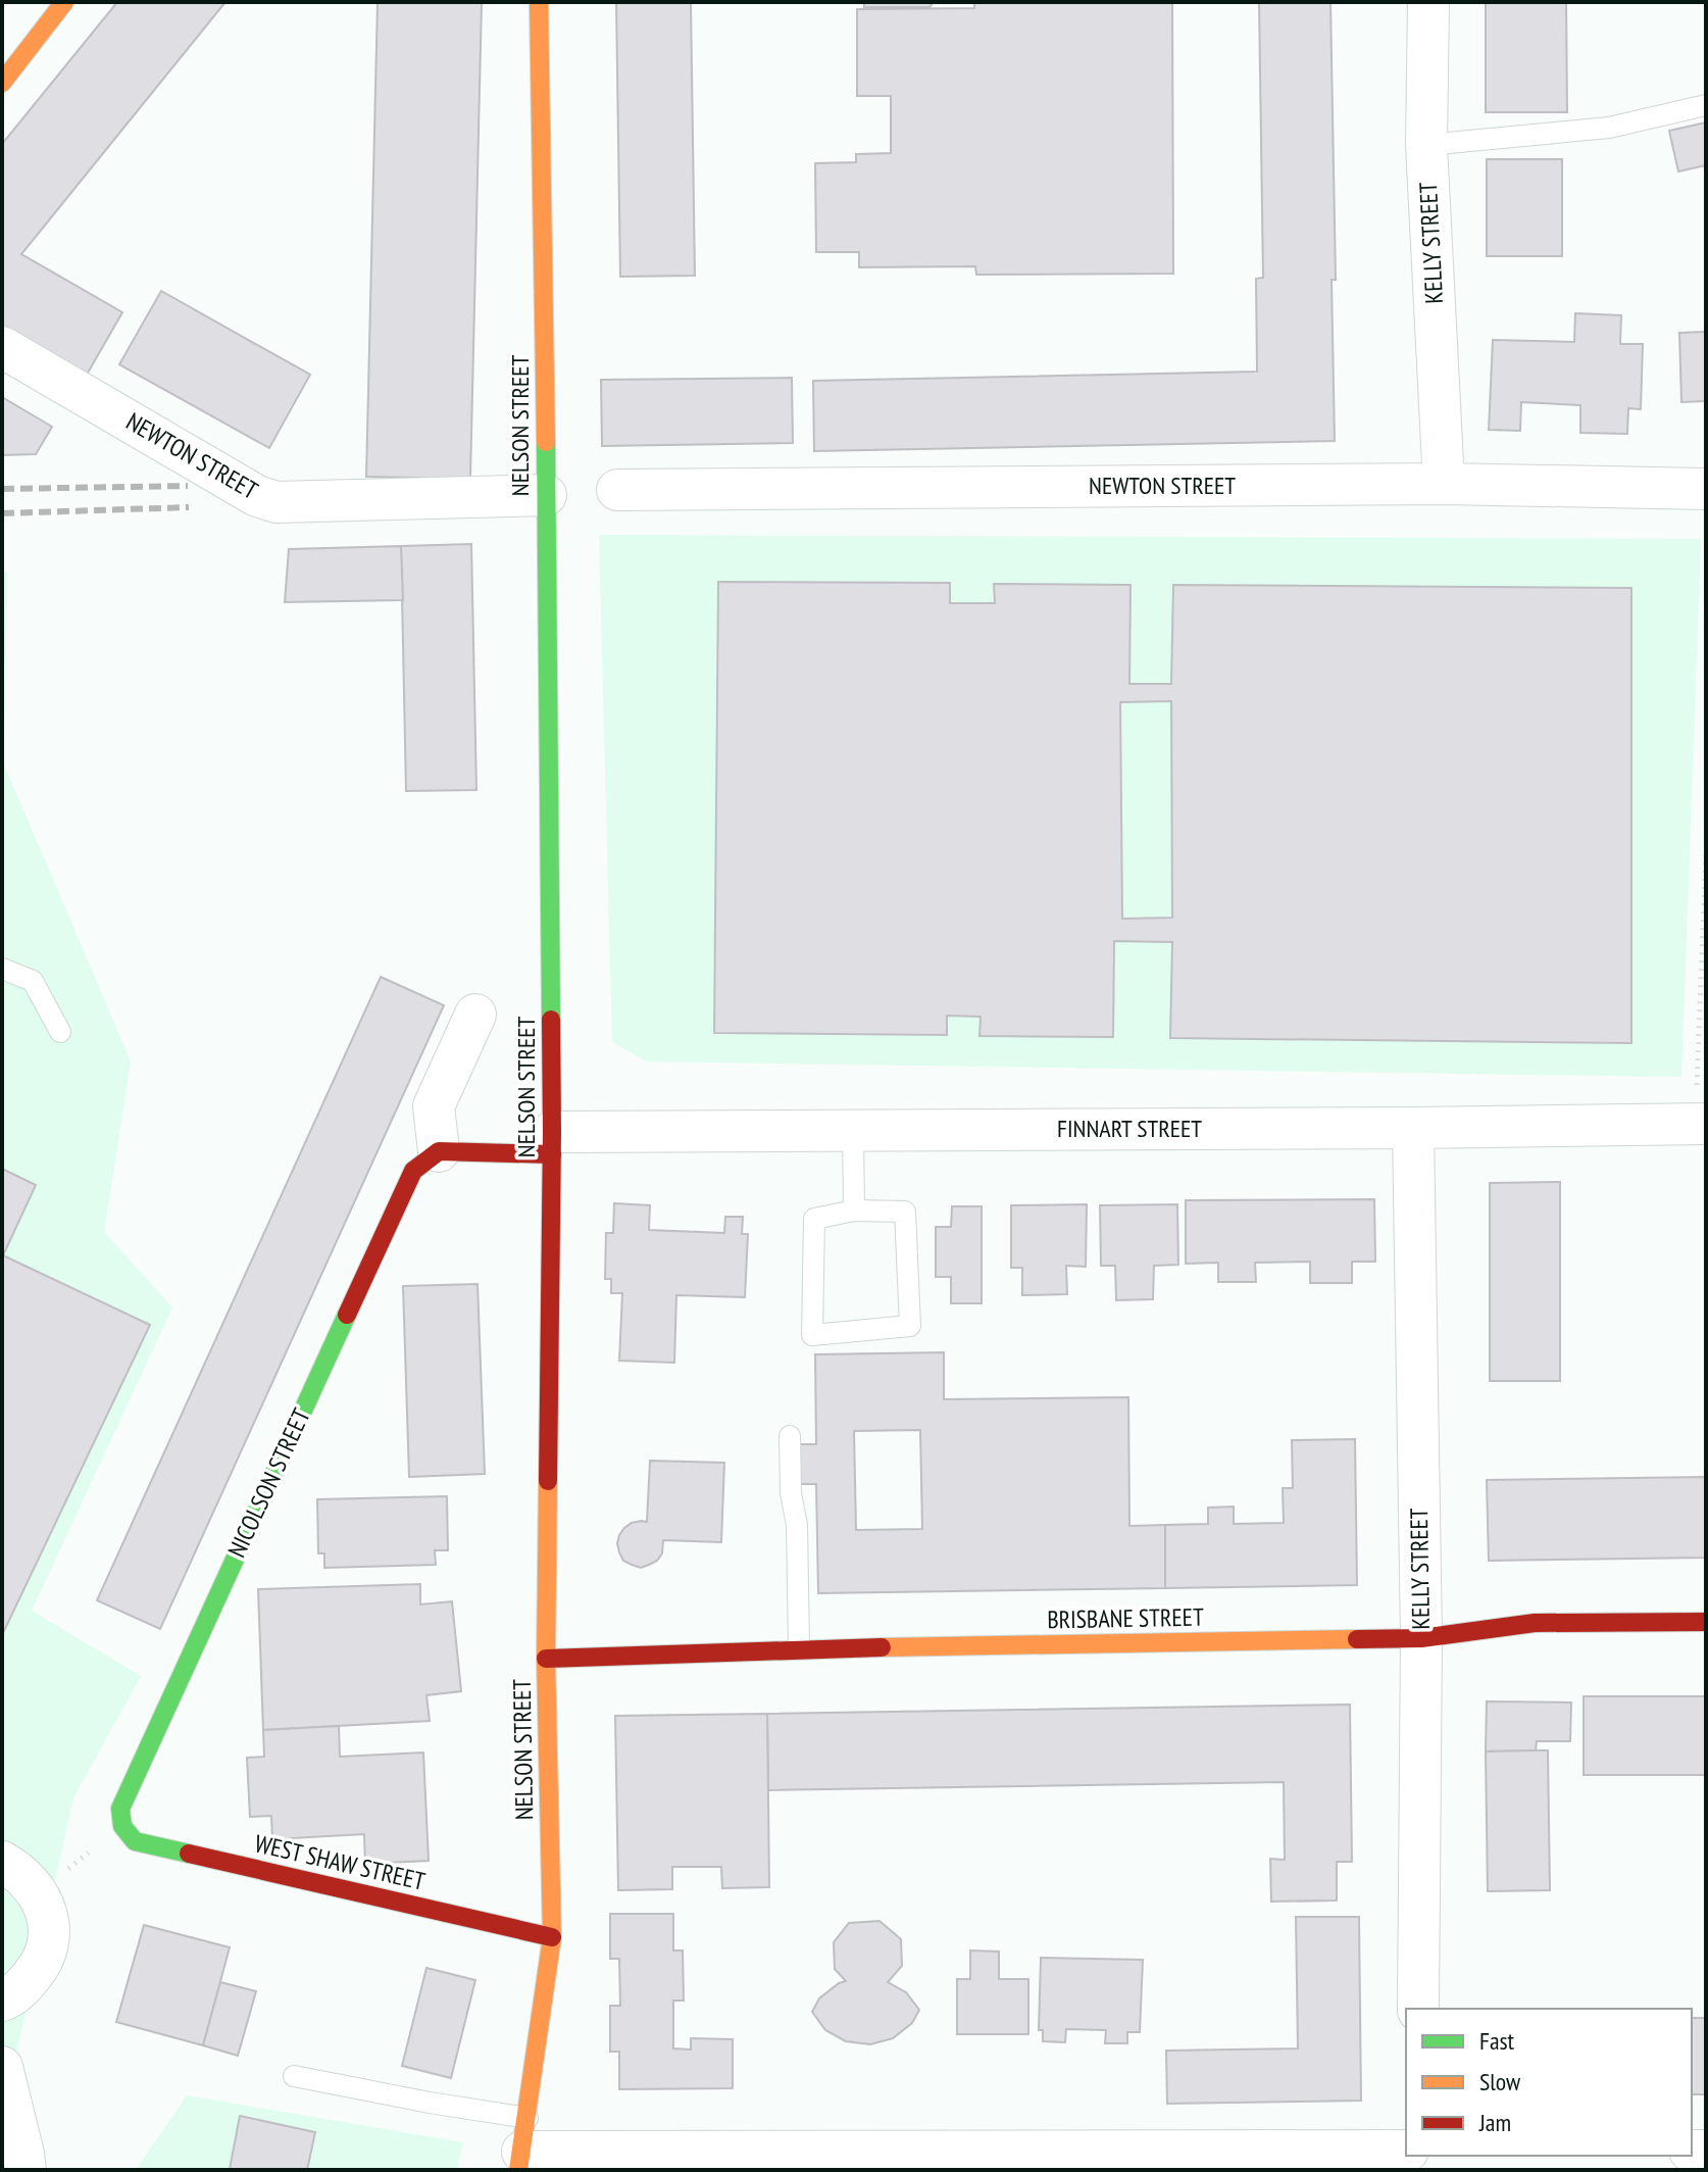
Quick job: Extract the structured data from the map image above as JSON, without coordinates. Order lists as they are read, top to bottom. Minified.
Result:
{"streets":{"main road":["NELSON STREET","NICOLSON STREET","BRISBANE STREET","WEST SHAW STREET"],"street":["KELLY STREET","NEWTON STREET","FINNART STREET"]},"crossings":[["KELLY STREET","NEWTON STREET"],["KELLY STREET","FINNART STREET"],["KELLY STREET","BRISBANE STREET"],["NELSON STREET","NEWTON STREET"],["NELSON STREET","FINNART STREET"],["NELSON STREET","BRISBANE STREET"],["NELSON STREET","WEST SHAW STREET"],["NICOLSON STREET","WEST SHAW STREET"]],"legend":["Fast","Slow","Jam"]}
